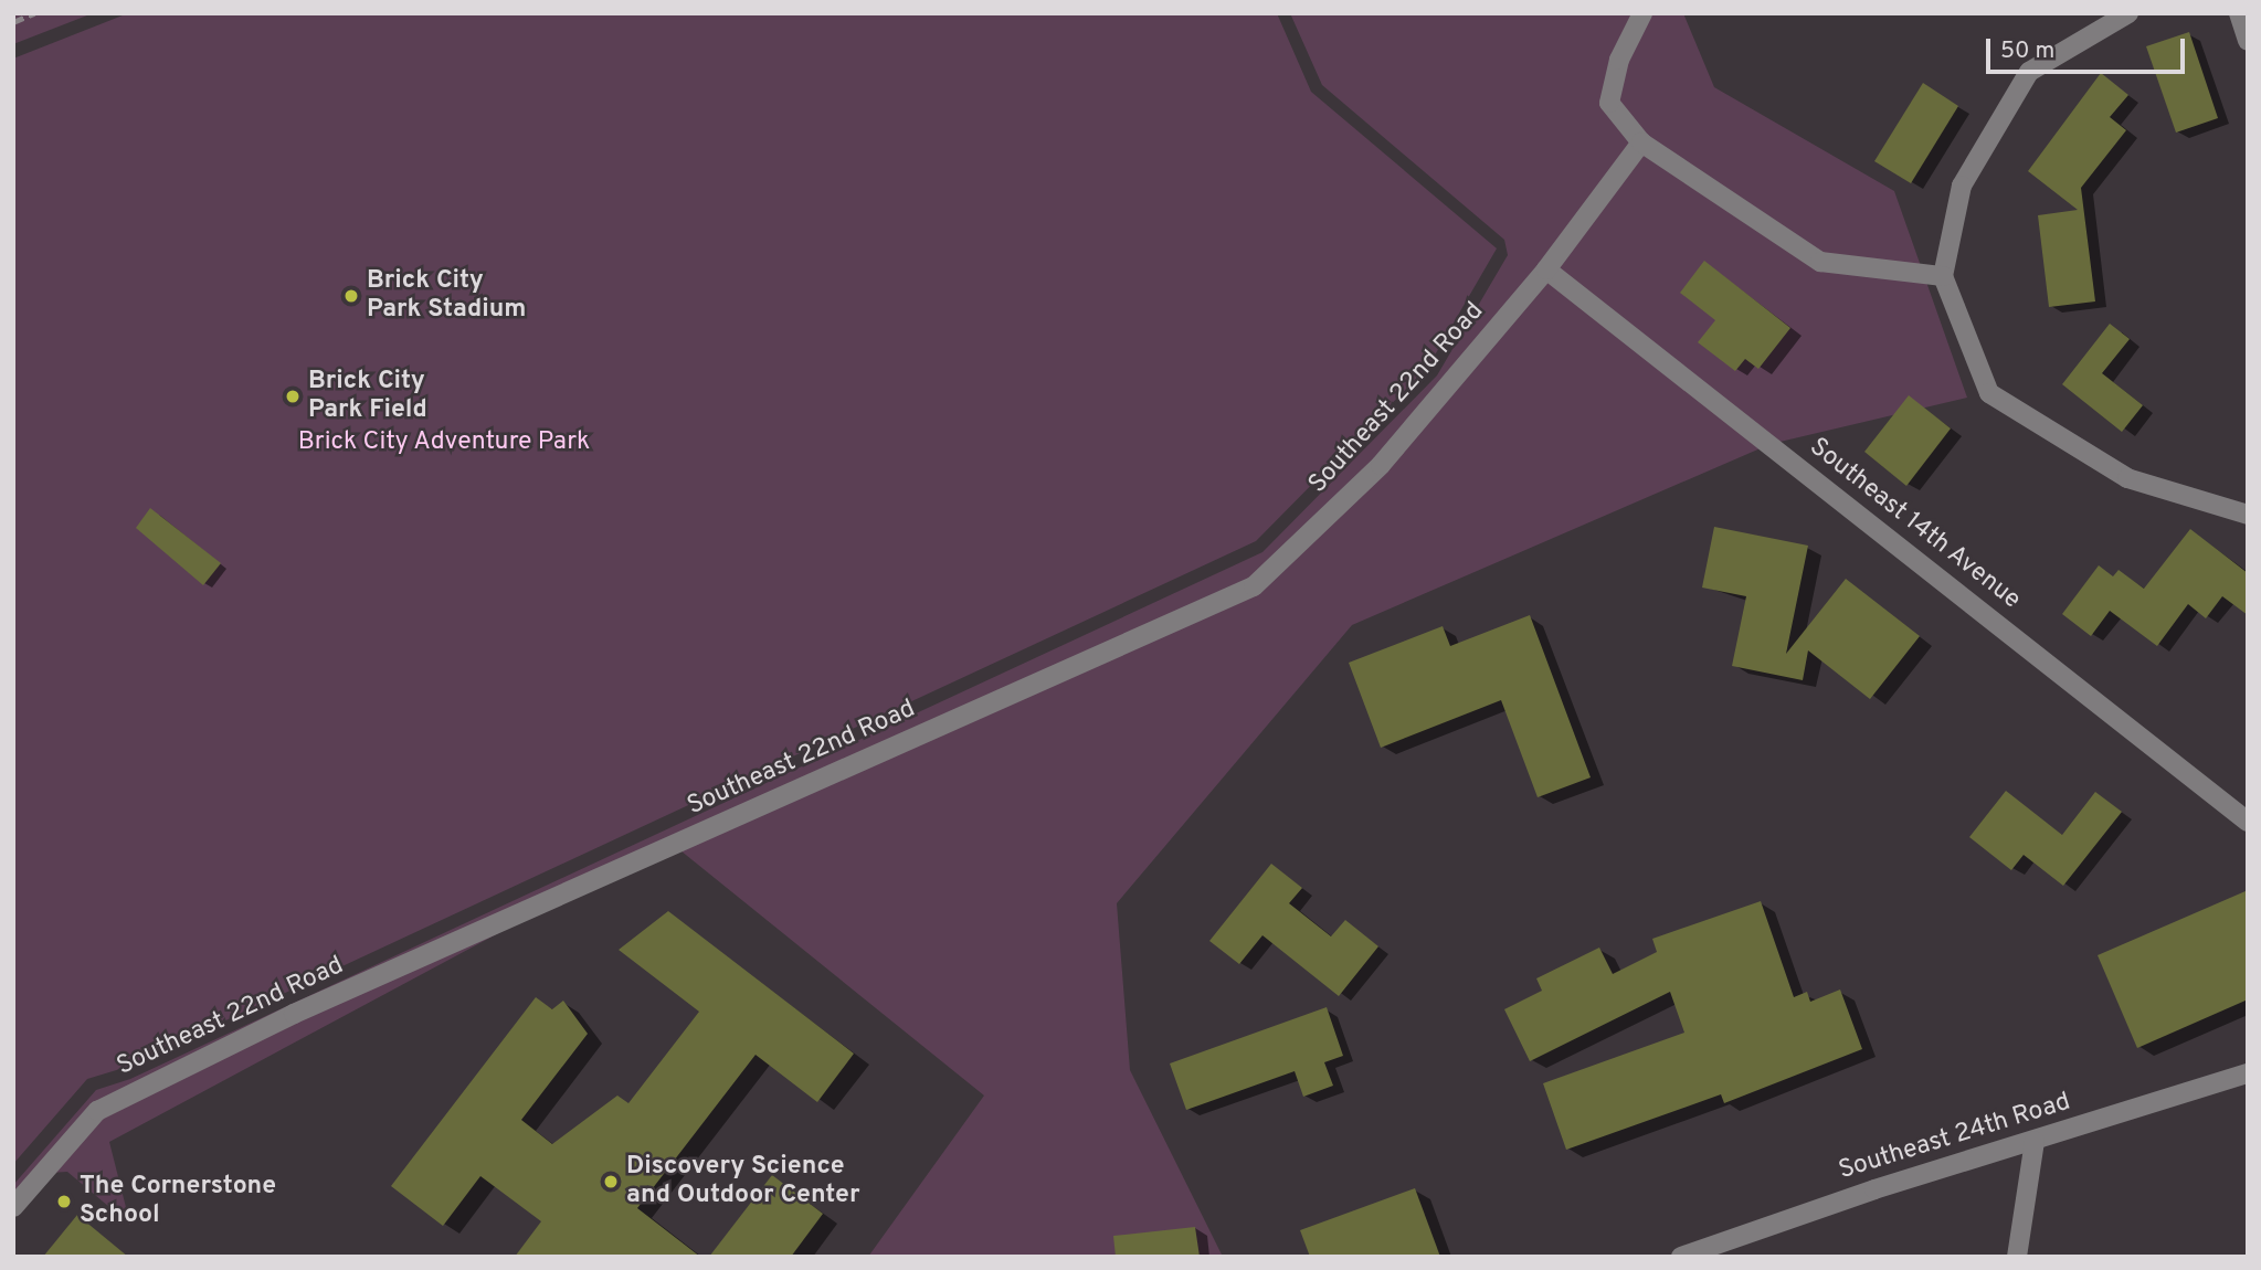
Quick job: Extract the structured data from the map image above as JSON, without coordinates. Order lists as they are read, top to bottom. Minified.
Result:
{"streets":{"street":["Southeast 22nd Road","Southeast 14th Avenue","Southeast 24th Road"]},"crossings":[["Southeast 22nd Road","Southeast 14th Avenue"]],"parks":["Brick City Adventure Park"],"places":["Brick City Park Stadium","Brick City Park Field","Discovery Science and Outdoor Center","The Cornerstone School"],"scale_bar":"50 m"}
